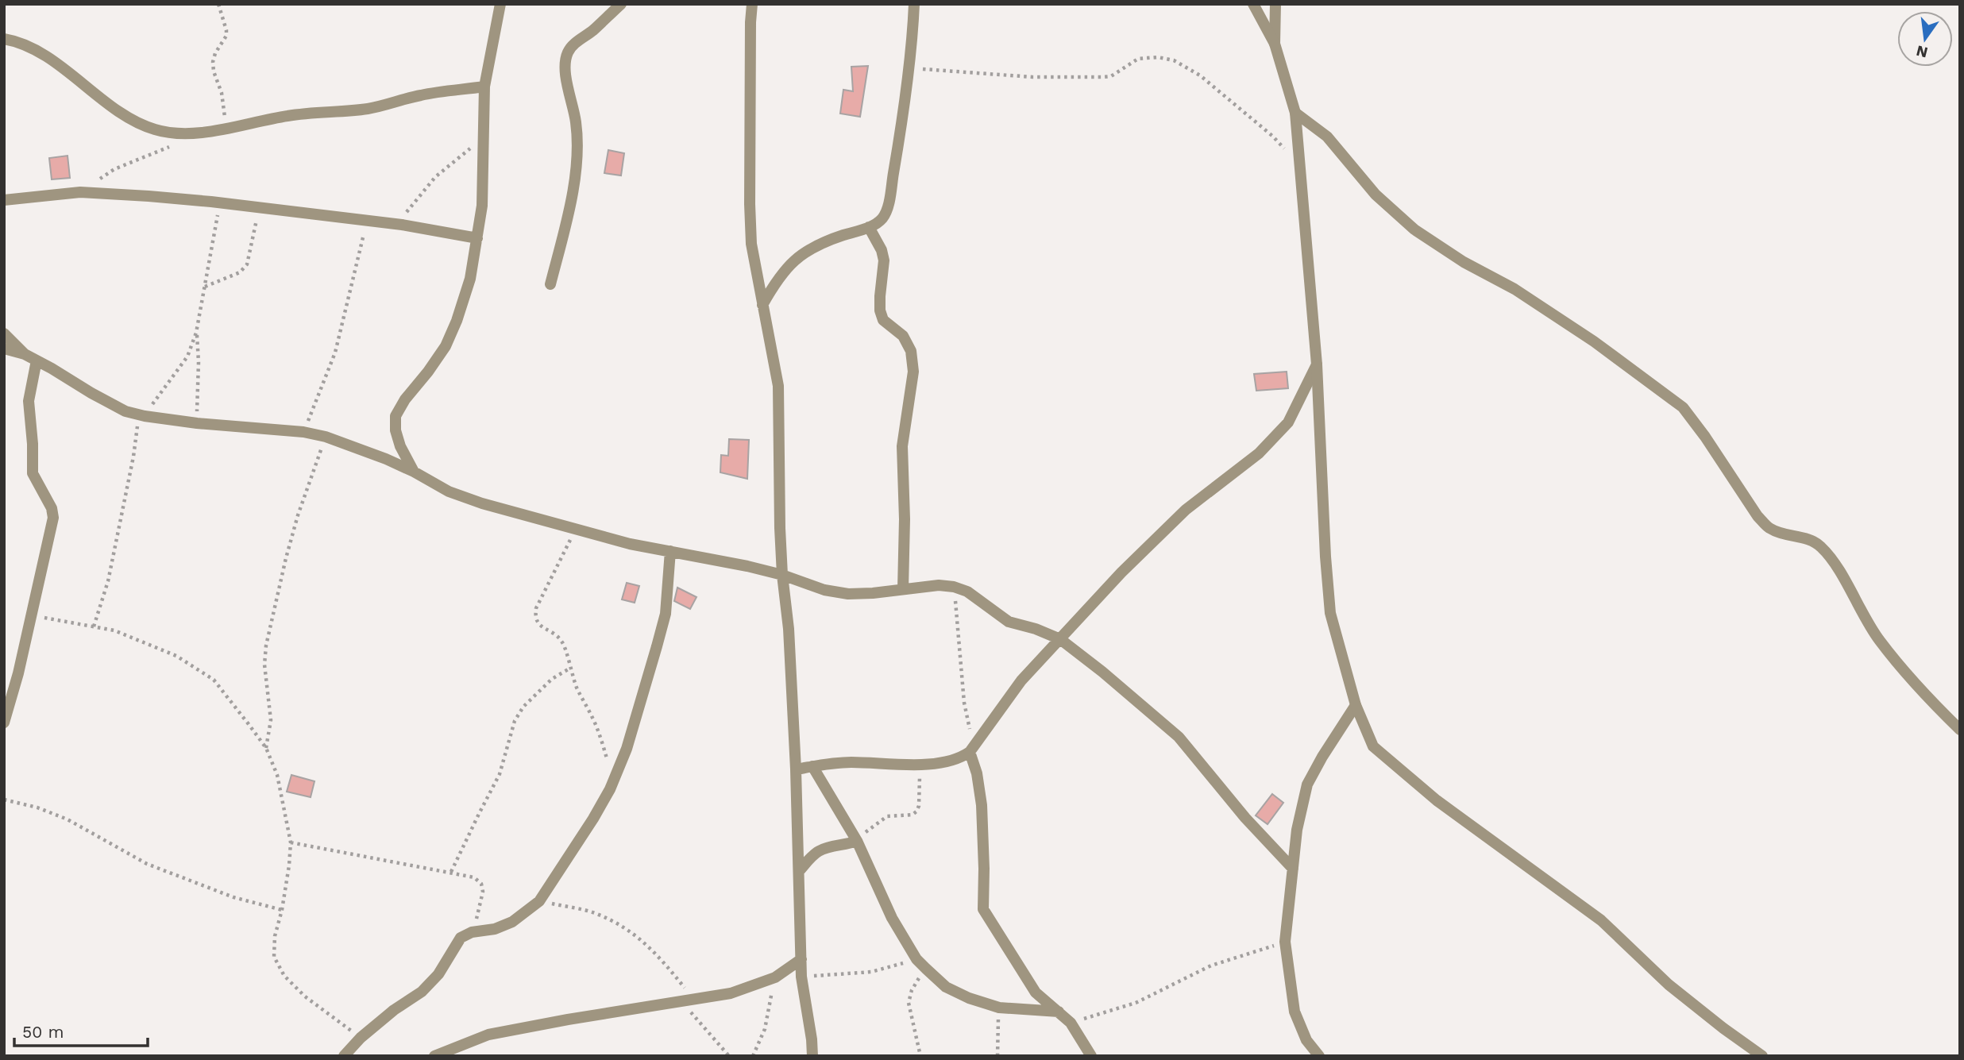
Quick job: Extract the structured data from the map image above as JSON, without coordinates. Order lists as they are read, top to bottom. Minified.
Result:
{"scale_bar":"50 m","north":"bottom"}
